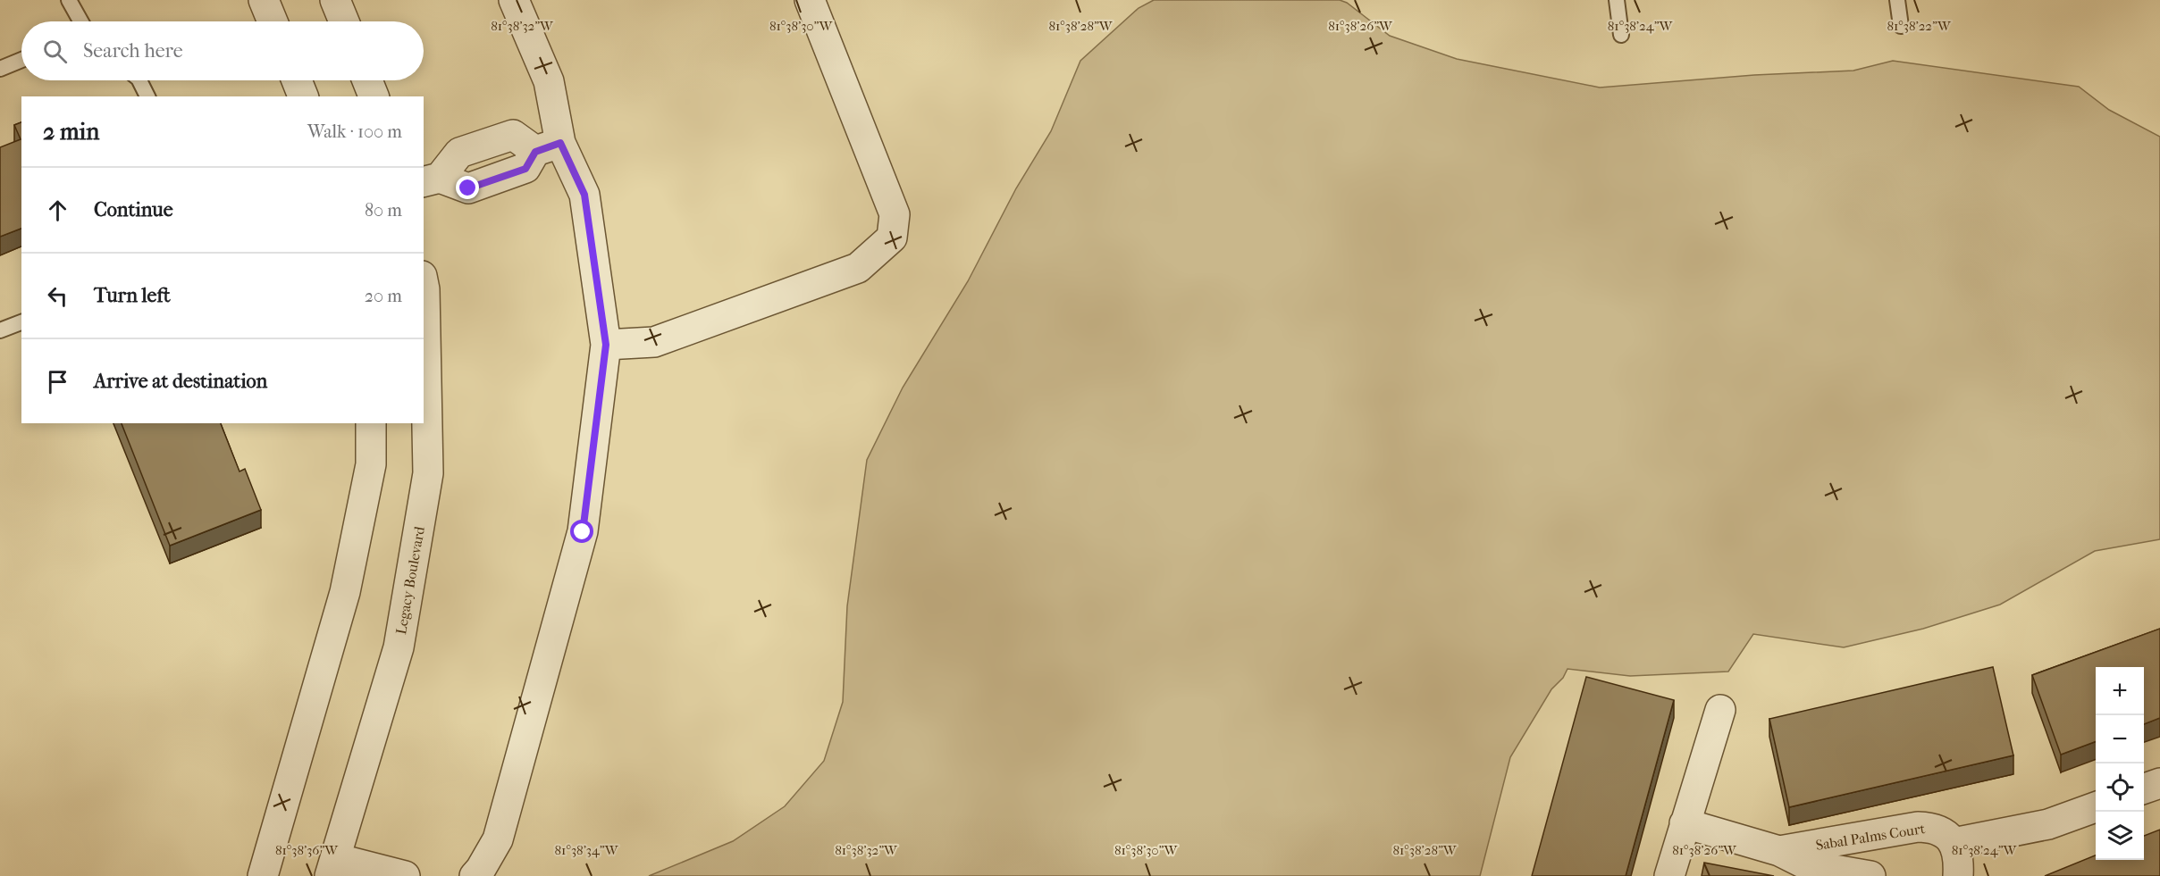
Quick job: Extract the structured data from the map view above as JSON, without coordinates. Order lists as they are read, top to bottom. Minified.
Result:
{"streets":{"street":["Legacy Boulevard","Sabal Palms Court"]},"page":{"search":"Search here","heading":["2 min","Walk · 100 m"],"list":[["Continue","80 m"],["Turn left","20 m"],"Arrive at destination"],"map_buttons":["+","−"]},"coordinates":["81°38'32\"W","81°38'30\"W","81°38'28\"W","81°38'26\"W","81°38'24\"W","81°38'22\"W","81°38'36\"W","81°38'34\"W"]}
